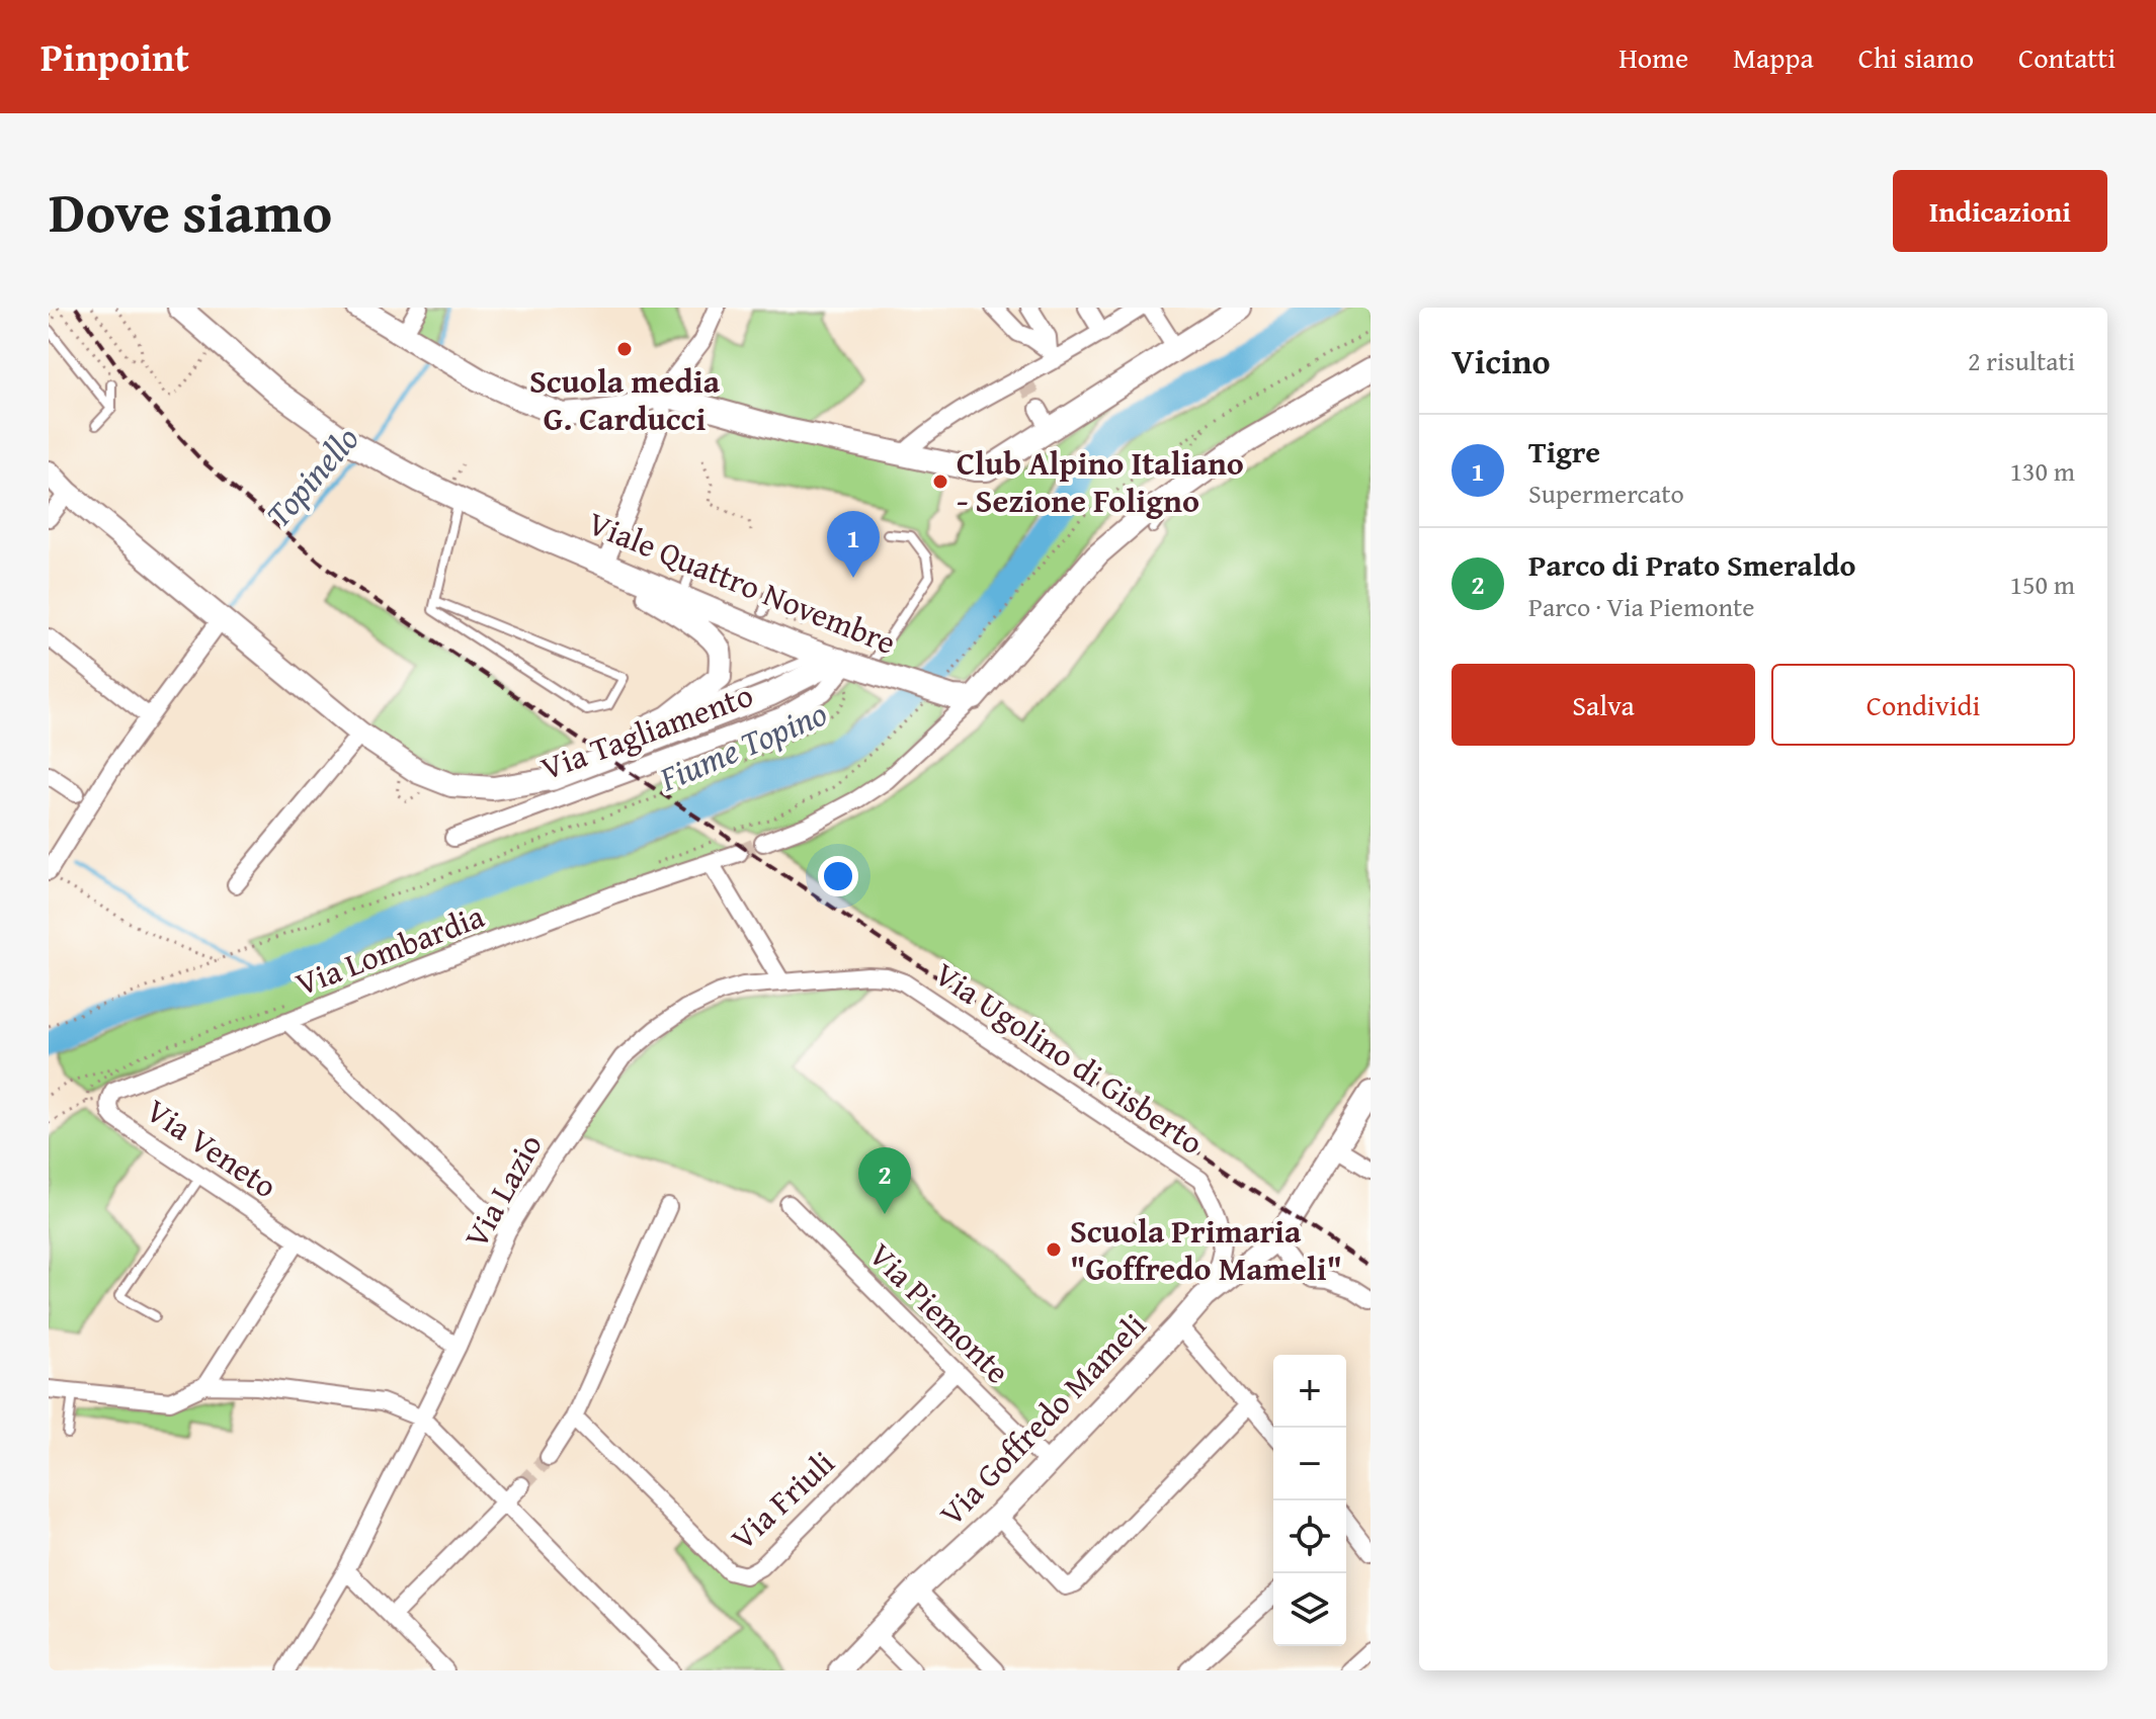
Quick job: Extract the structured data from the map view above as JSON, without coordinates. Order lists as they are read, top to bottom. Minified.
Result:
{"streets":{"main road":["Viale Quattro Novembre","Via Tagliamento","Via Goffredo Mameli"],"street":["Via Lombardia","Via Ugolino di Gisberto","Via Veneto","Via Lazio","Via Piemonte","Via Friuli"]},"crossings":[["Viale Quattro Novembre","Via Tagliamento"],["Via Lombardia","Via Veneto"],["Via Lombardia","Via Lazio"],["Via Ugolino di Gisberto","Via Lazio"],["Via Ugolino di Gisberto","Via Goffredo Mameli"],["Via Veneto","Via Lazio"],["Via Piemonte","Via Goffredo Mameli"],["Via Piemonte","Via Friuli"]],"water":["Topinello","Fiume Topino"],"places":["Scuola media G. Carducci","Club Alpino Italiano - Sezione Foligno","Scuola Primaria \"Goffredo Mameli\""],"page":{"header":"Pinpoint","nav":["Home","Mappa","Chi siamo","Contatti"],"title":"Dove siamo","buttons":["Indicazioni",["Salva","Condividi"]],"heading":["Vicino","2 risultati"],"list":[{"mark":"1","name":"Tigre","note":"Supermercato","value":"130 m"},{"mark":"2","name":"Parco di Prato Smeraldo","note":"Parco · Via Piemonte","value":"150 m"}],"pins":["1","2"],"map_buttons":["+","−"]}}
